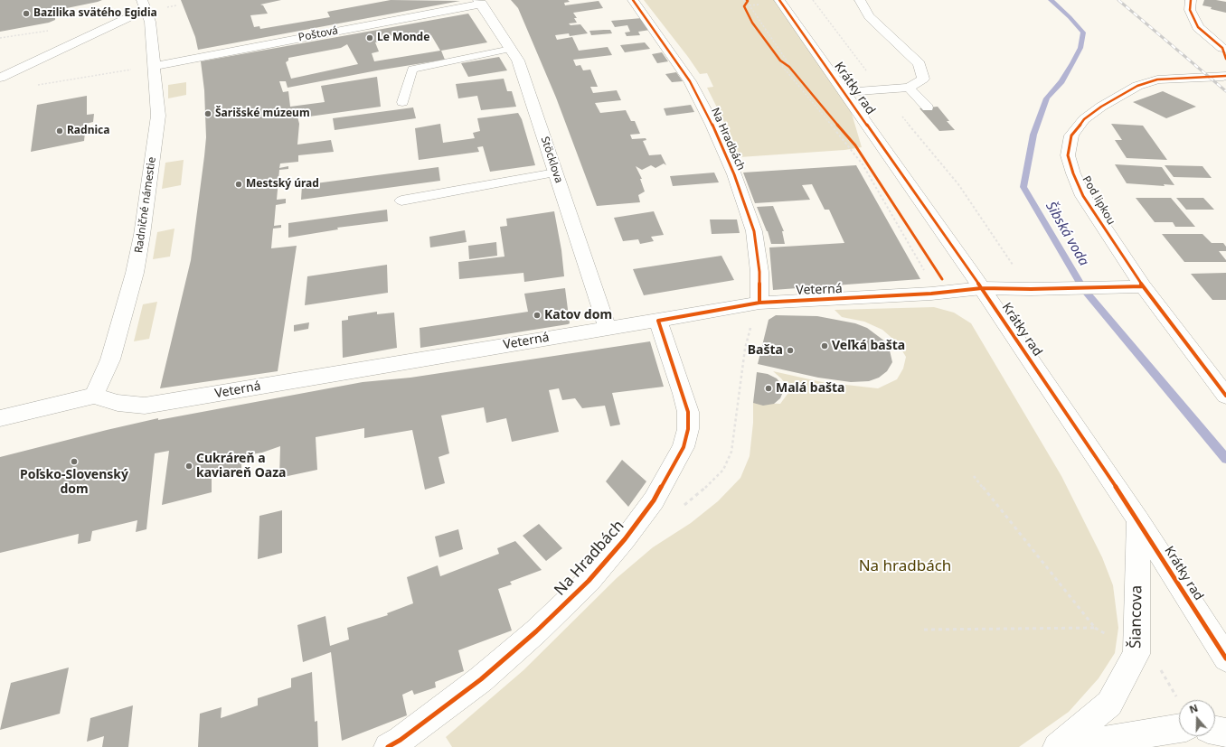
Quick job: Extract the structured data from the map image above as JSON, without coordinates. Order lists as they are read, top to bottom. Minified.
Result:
{"streets":{"street":["Poštová","Krátky rad","Na Hradbách","Stöcklova","Pod lipkou","Radničné námestie","Veterná","Šiancova"]},"crossings":[["Poštová","Stöcklova"],["Poštová","Radničné námestie"],["Krátky rad","Veterná"],["Krátky rad","Šiancova"],["Na Hradbách","Veterná"],["Stöcklova","Veterná"],["Radničné námestie","Veterná"]],"water":["Šibská voda"],"parks":["Na hradbách"],"places":["Bazilika svätého Egidia","Le Monde","Šarišské múzeum","Radnica","Mestský úrad","Katov dom","Veľká bašta","Bašta","Malá bašta","Poľsko-Slovenský dom","Cukráreň a kaviareň Oaza"],"north":"top"}
